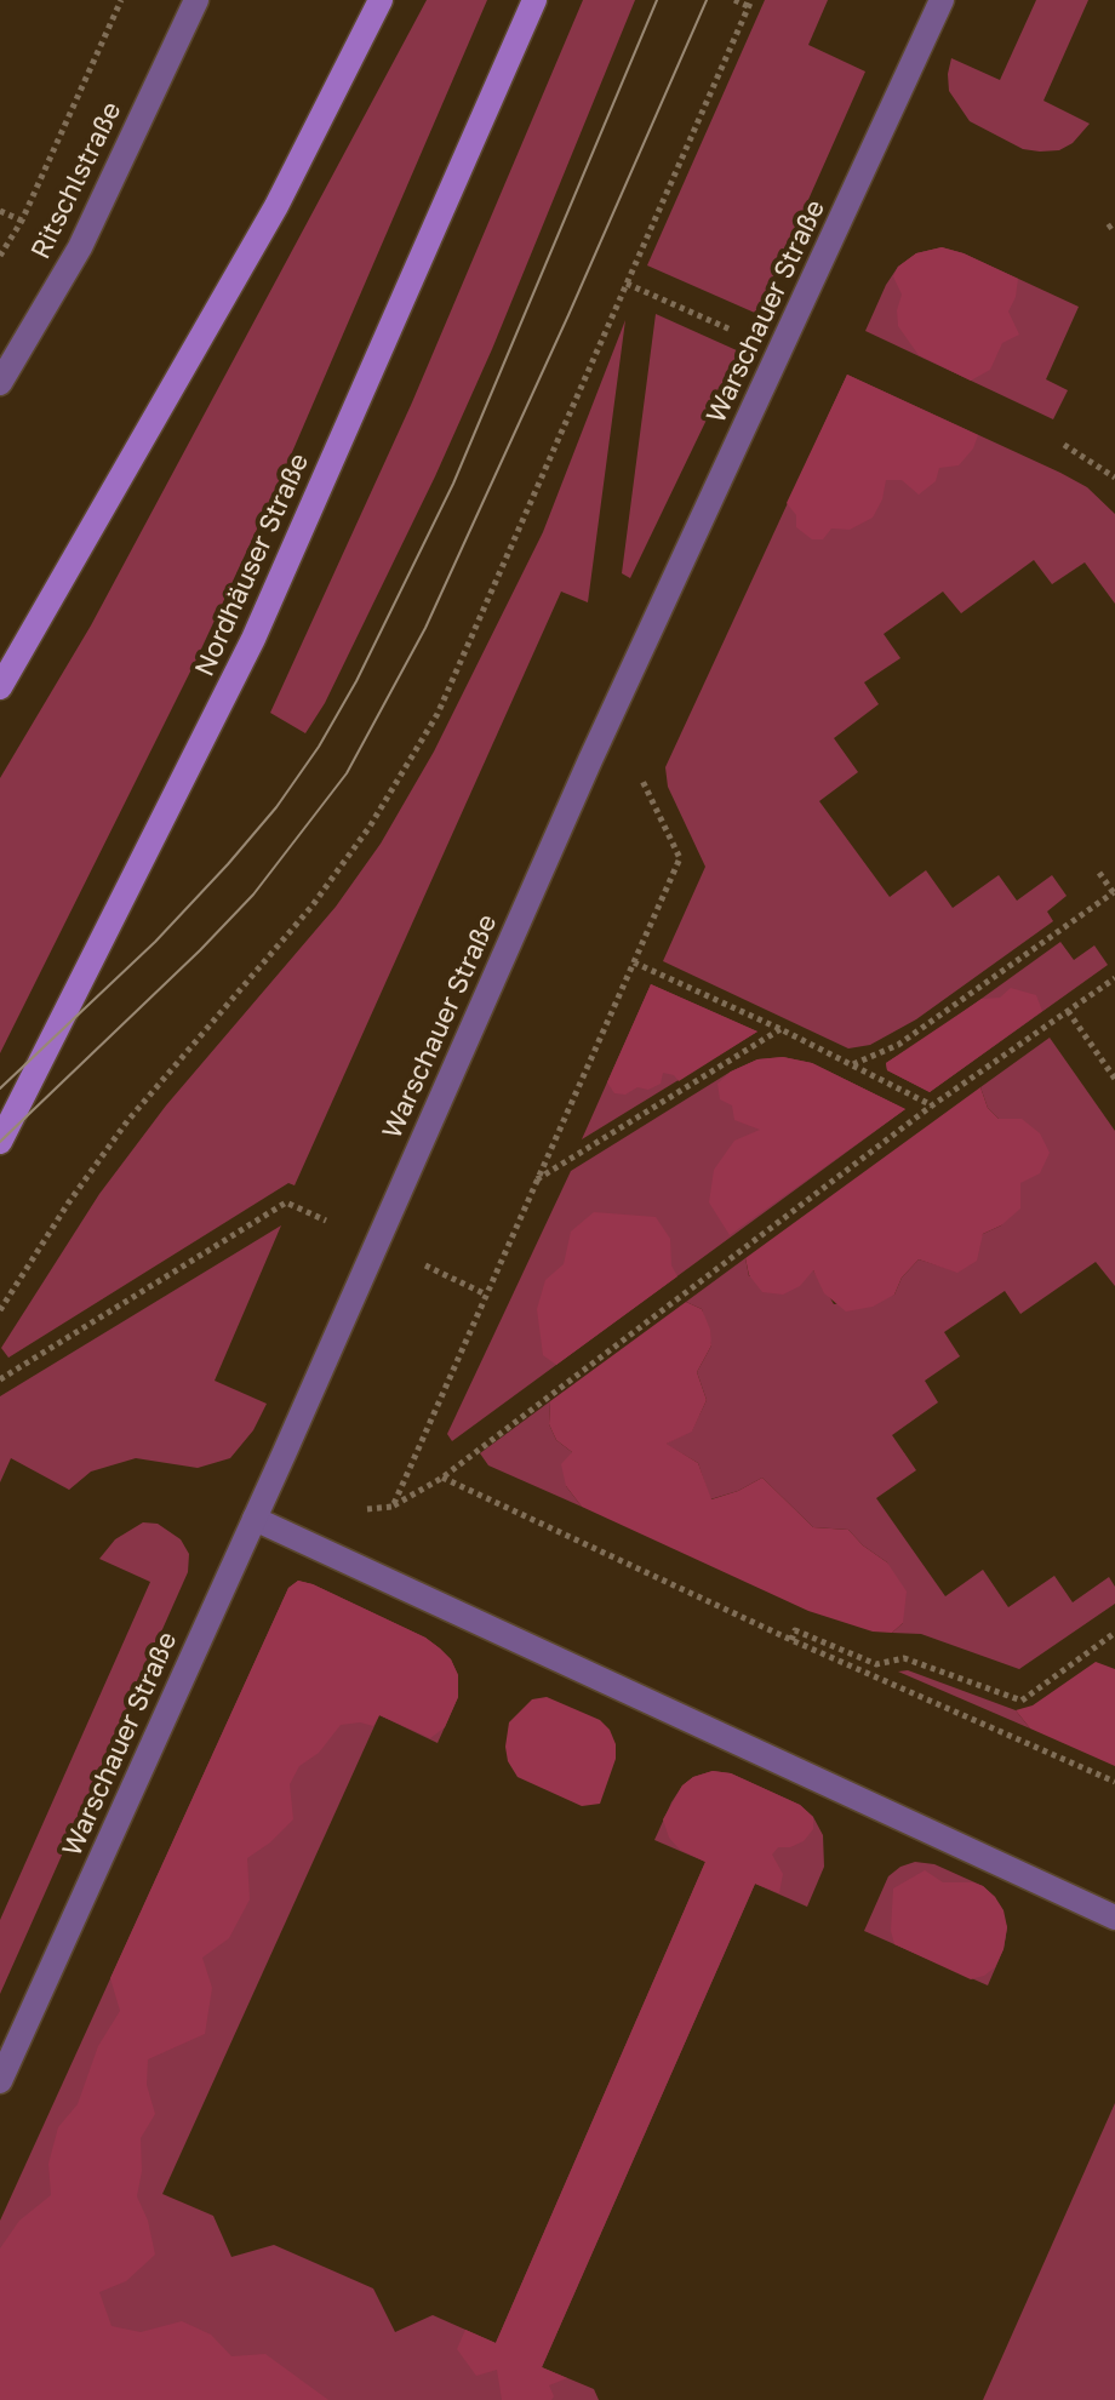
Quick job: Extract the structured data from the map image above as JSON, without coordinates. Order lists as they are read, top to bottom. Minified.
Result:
{"streets":{"main road":["Nordhäuser Straße"],"street":["Ritschlstraße","Warschauer Straße"]}}
